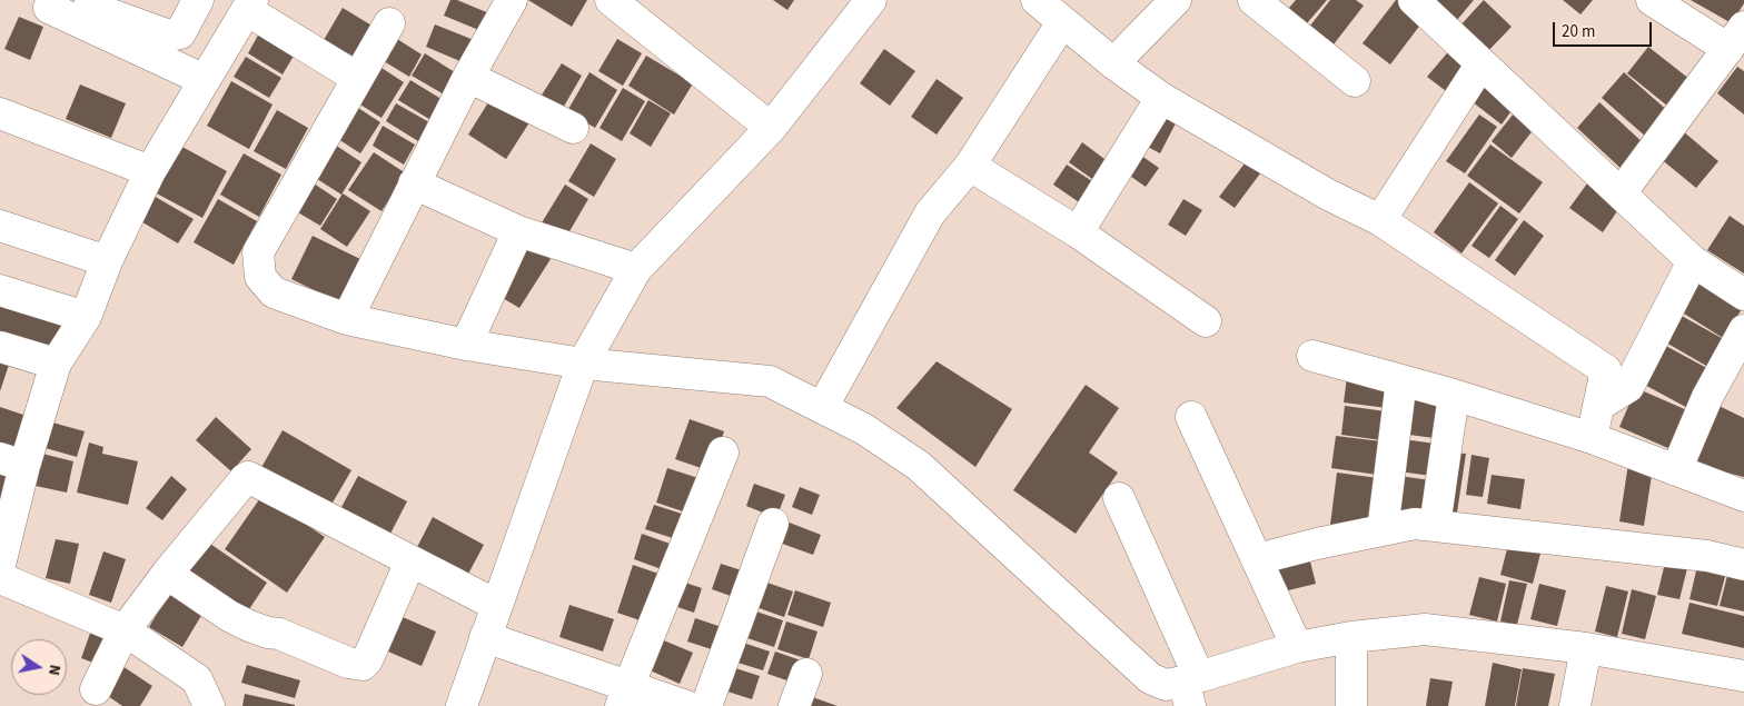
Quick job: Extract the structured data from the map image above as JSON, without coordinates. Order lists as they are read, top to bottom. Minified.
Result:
{"scale_bar":"20 m","north":"right"}
